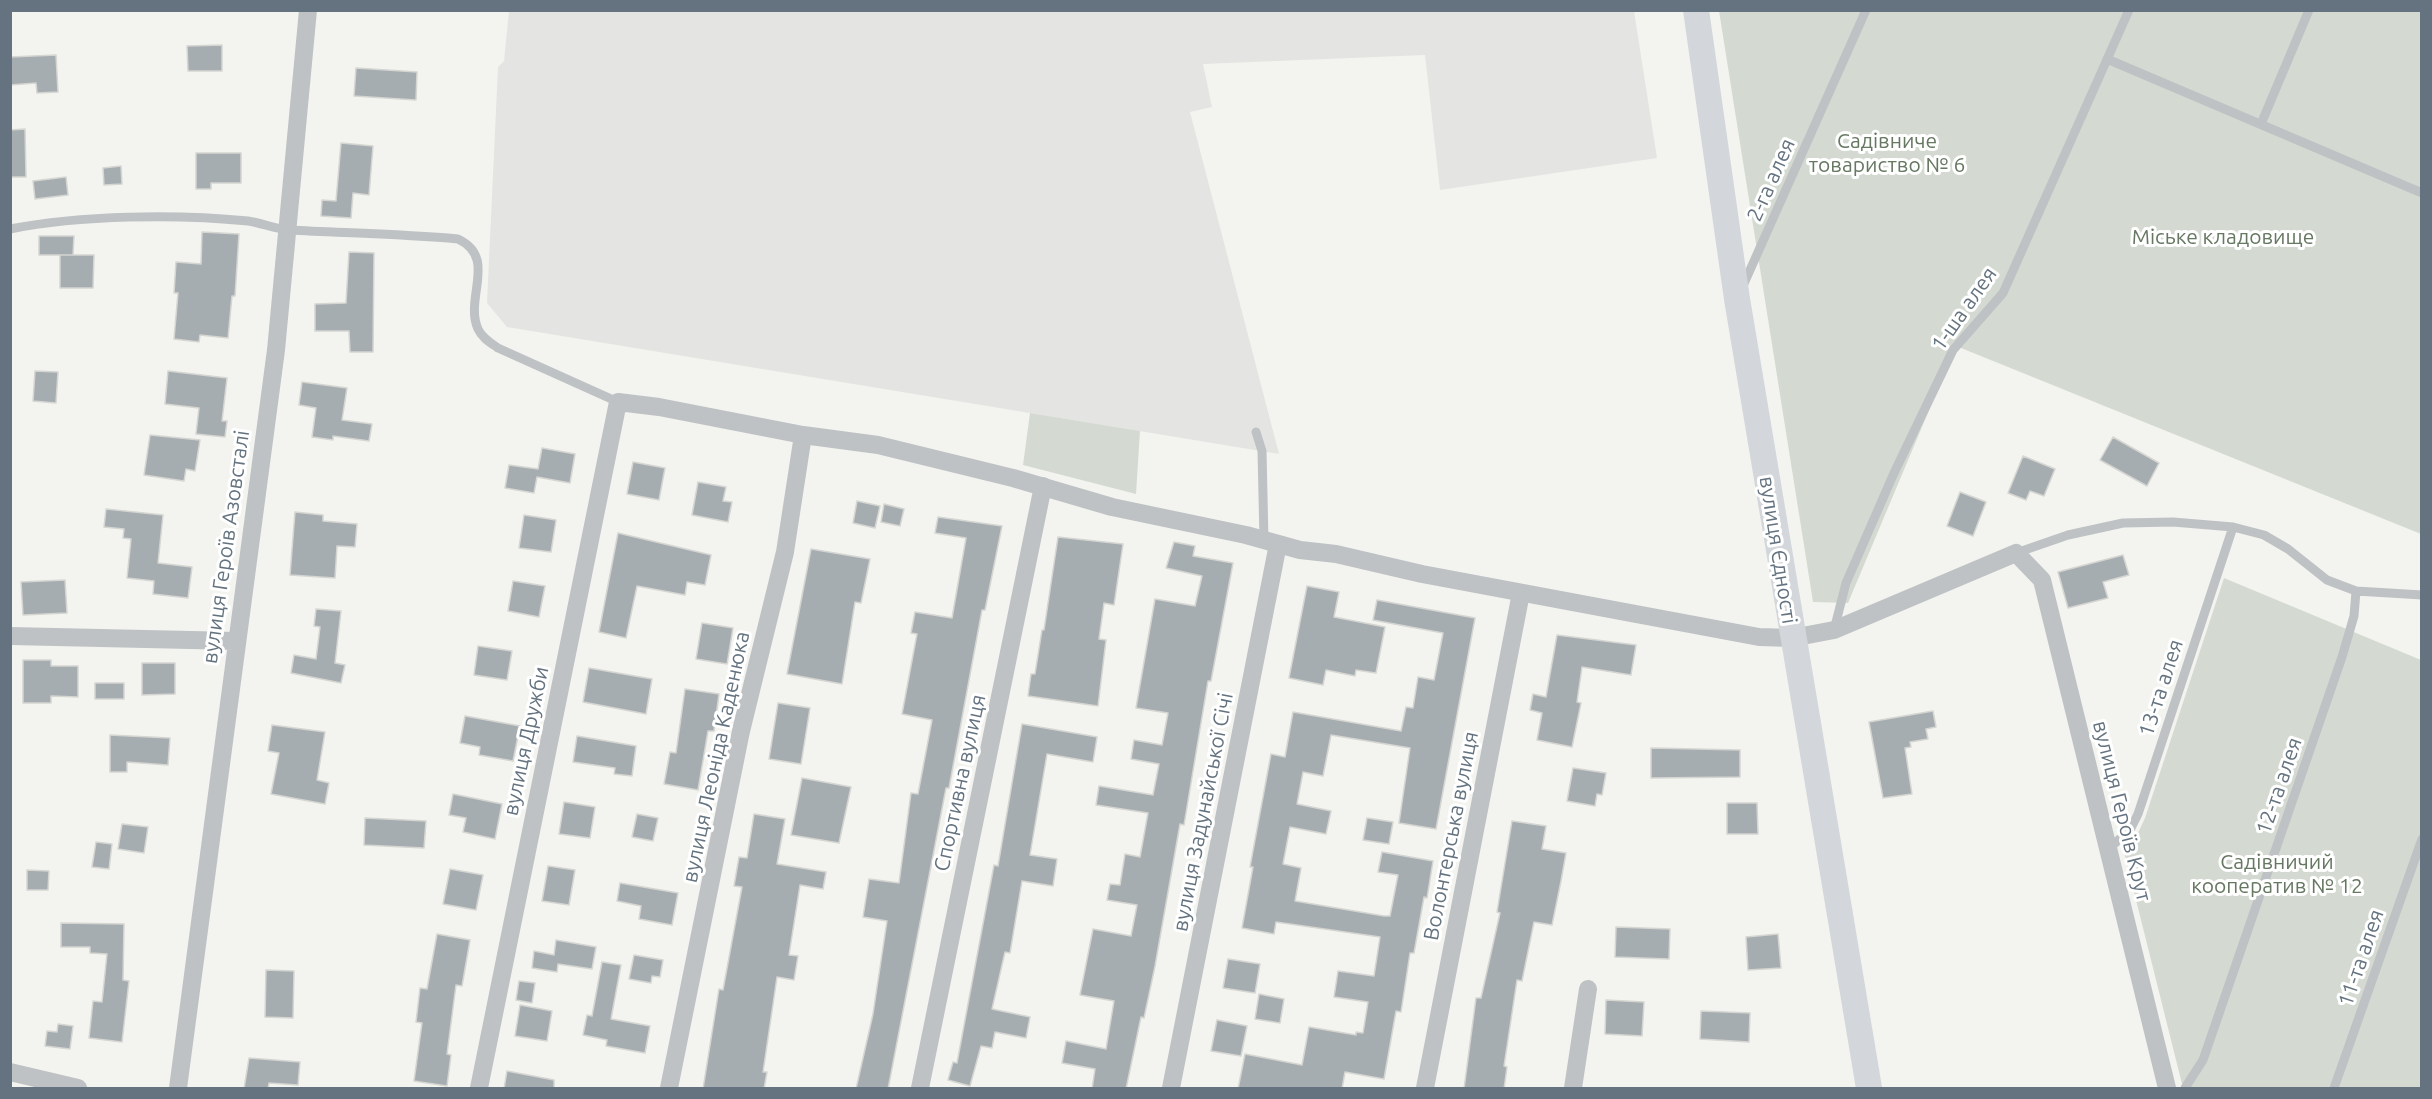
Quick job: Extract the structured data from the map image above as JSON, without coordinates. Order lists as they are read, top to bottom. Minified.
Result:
{"streets":{"main road":["вулиця Єдності"],"street":["вулиця Героїв Азовсталі","вулиця Дружби","вулиця Леоніда Каденюка","Спортивна вулиця","вулиця Героїв Крут","вулиця Задунайської Січі","Волонтерська вулиця"],"lane":["2-га алея","1-ша алея","13-та алея","12-та алея","11-та алея"]},"crossings":[["2-га алея","вулиця Єдності"],["13-та алея","вулиця Героїв Крут"]],"parks":["Садівниче товариство № 6","Міське кладовище","Садівничий кооператив № 12"]}
